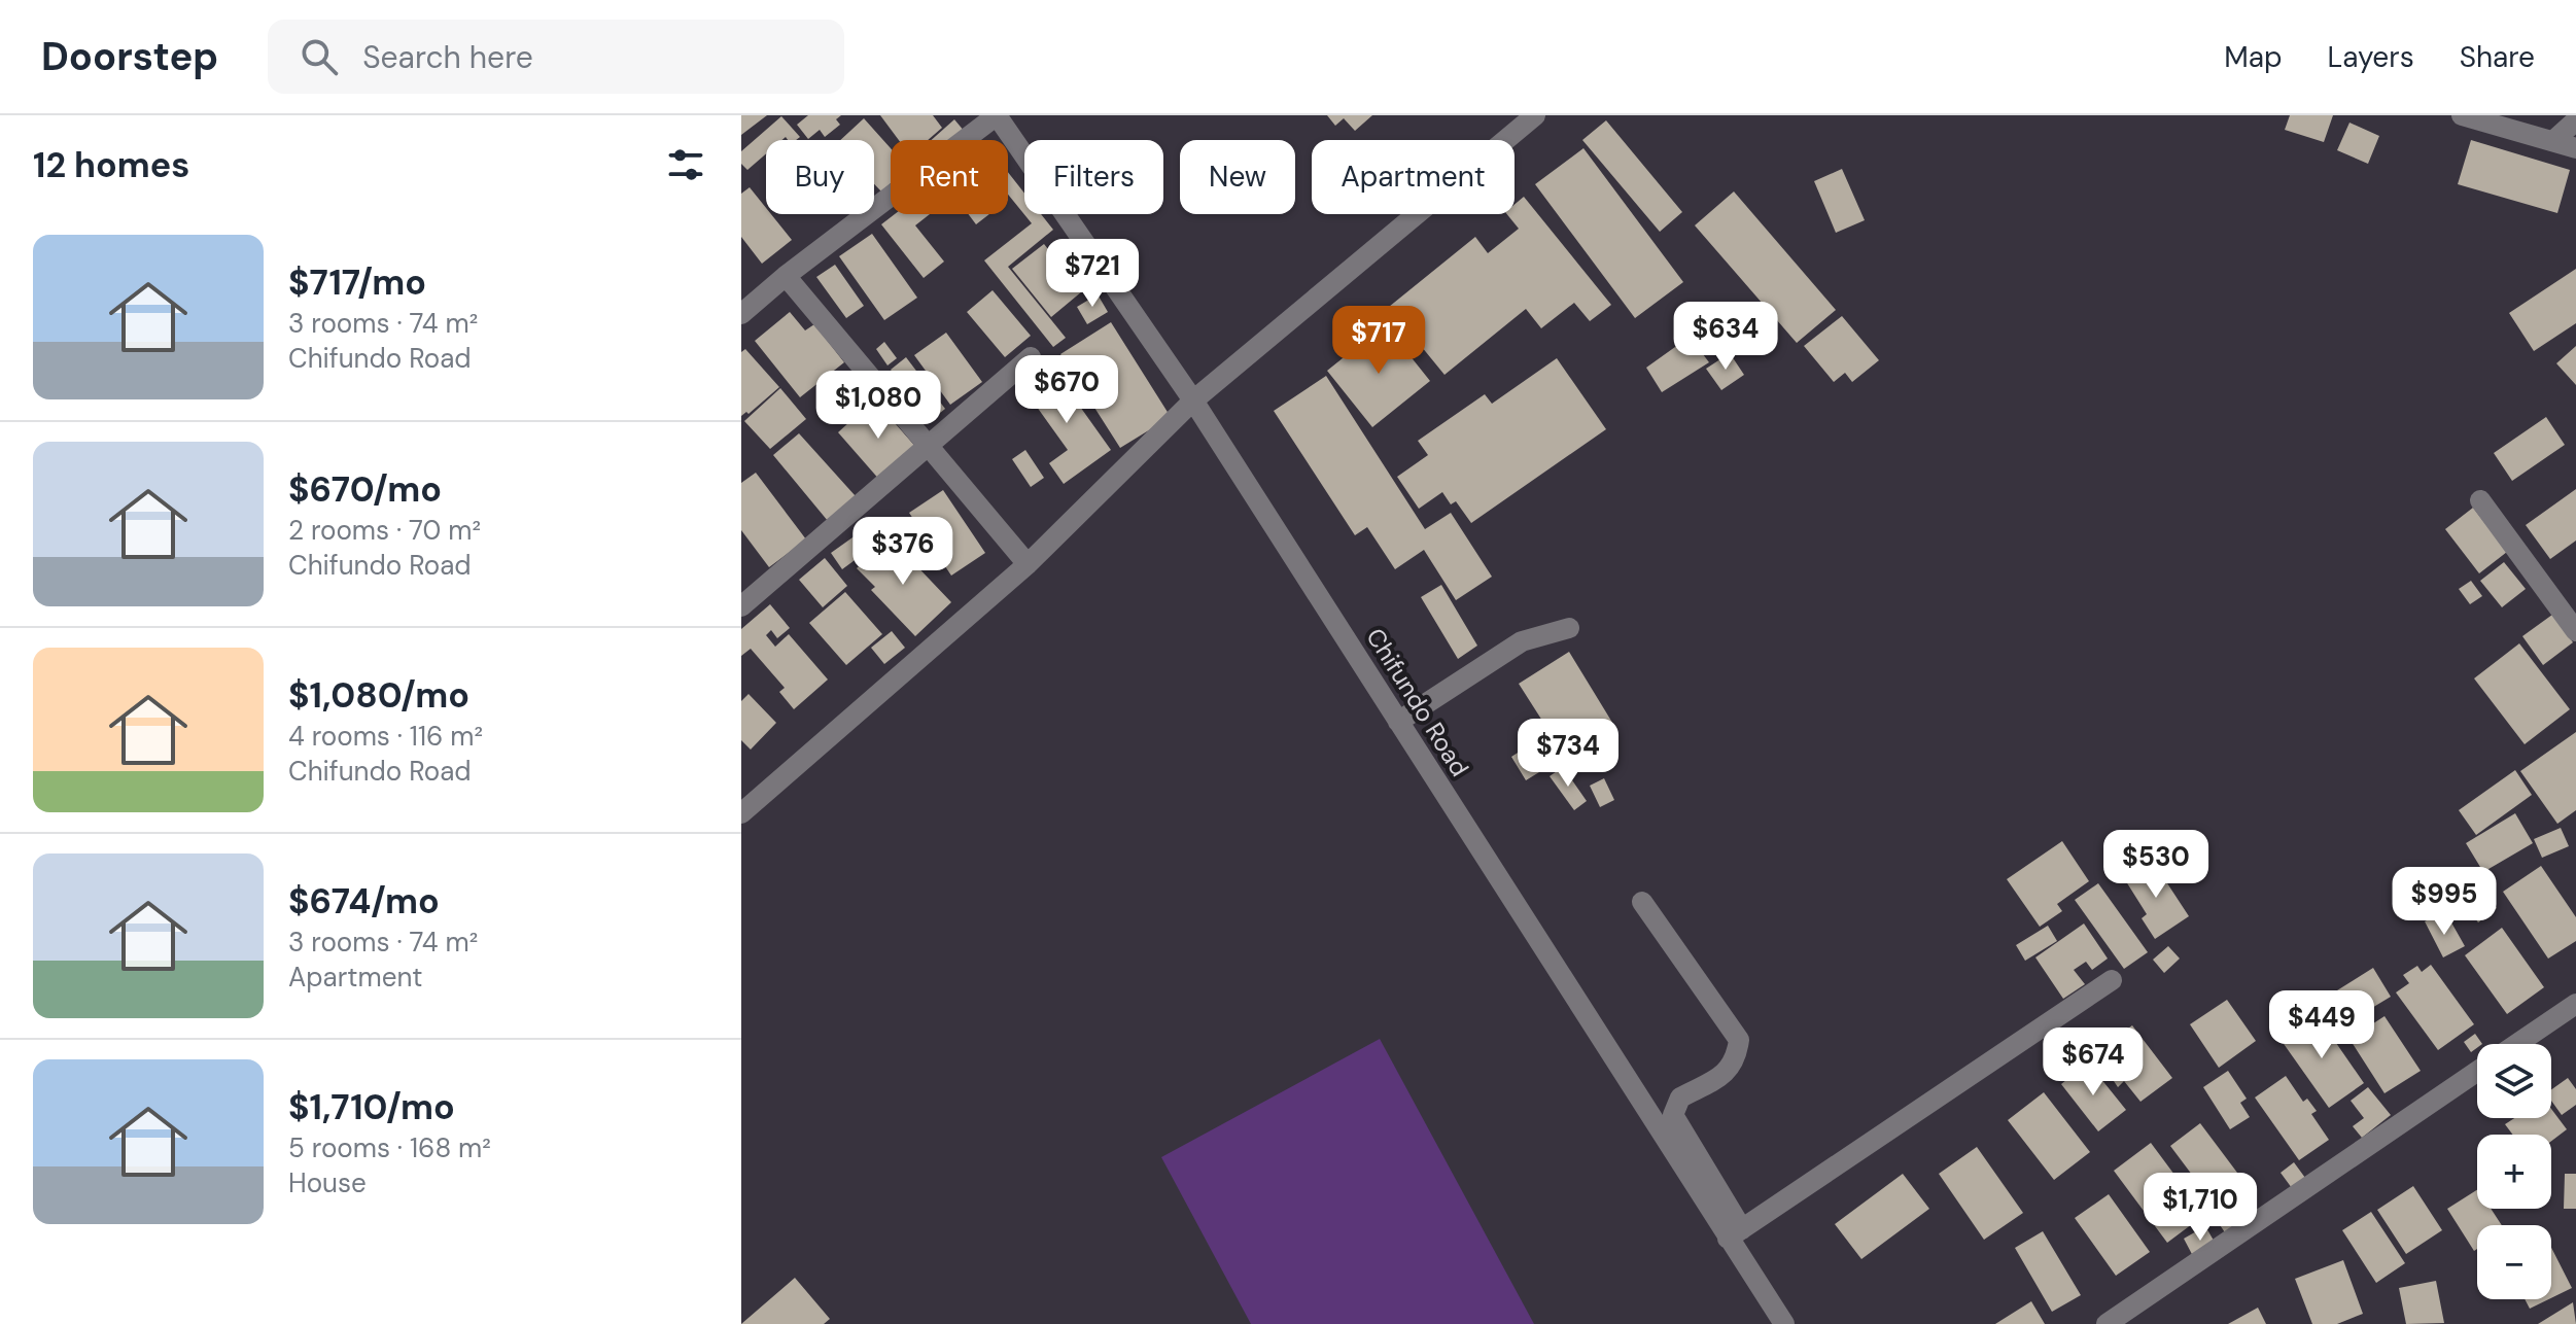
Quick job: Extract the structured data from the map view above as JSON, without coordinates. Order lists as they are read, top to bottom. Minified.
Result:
{"streets":{"street":["Chifundo Road"]},"page":{"header":"Doorstep","search":"Search here","nav":["Map","Layers","Share"],"heading":"12 homes","chip":["Buy","Rent","Filters","New","Apartment"],"list":[{"name":"$717/mo","note":"3 rooms · 74 m² · Chifundo Road"},{"name":"$670/mo","note":"2 rooms · 70 m² · Chifundo Road"},{"name":"$1,080/mo","note":"4 rooms · 116 m² · Chifundo Road"},{"name":"$674/mo","note":"3 rooms · 74 m² · Apartment"},{"name":"$1,710/mo","note":"5 rooms · 168 m² · House"}],"price":["$721","$634","$717","$670","$1,080","$376","$734","$530","$995","$449","$674","$1,710"],"map_buttons":["+","−"]}}
